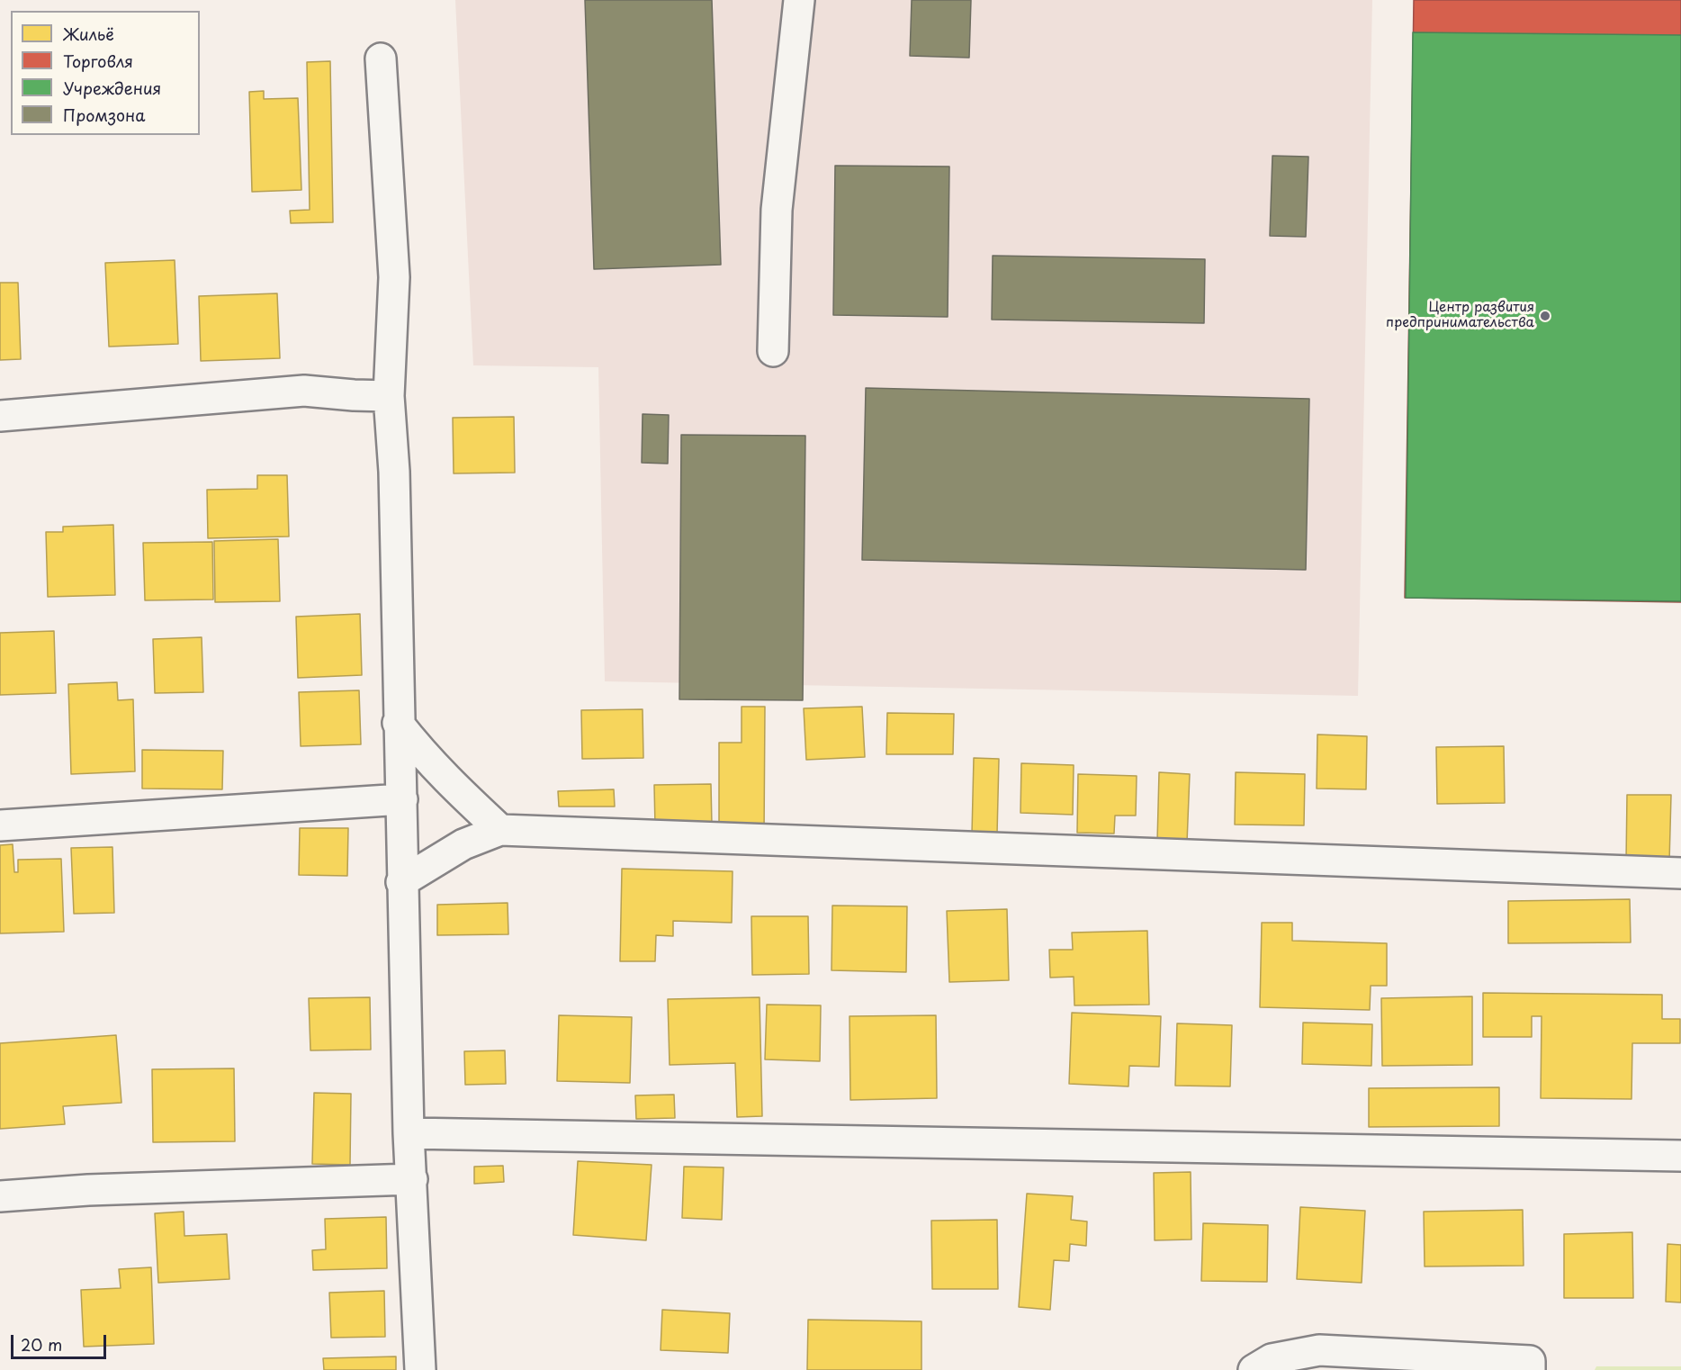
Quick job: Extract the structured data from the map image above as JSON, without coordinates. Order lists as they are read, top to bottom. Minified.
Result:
{"places":["Центр развития предпринимательства"],"legend":["Жильё","Торговля","Учреждения","Промзона"],"scale_bar":"20 m"}
